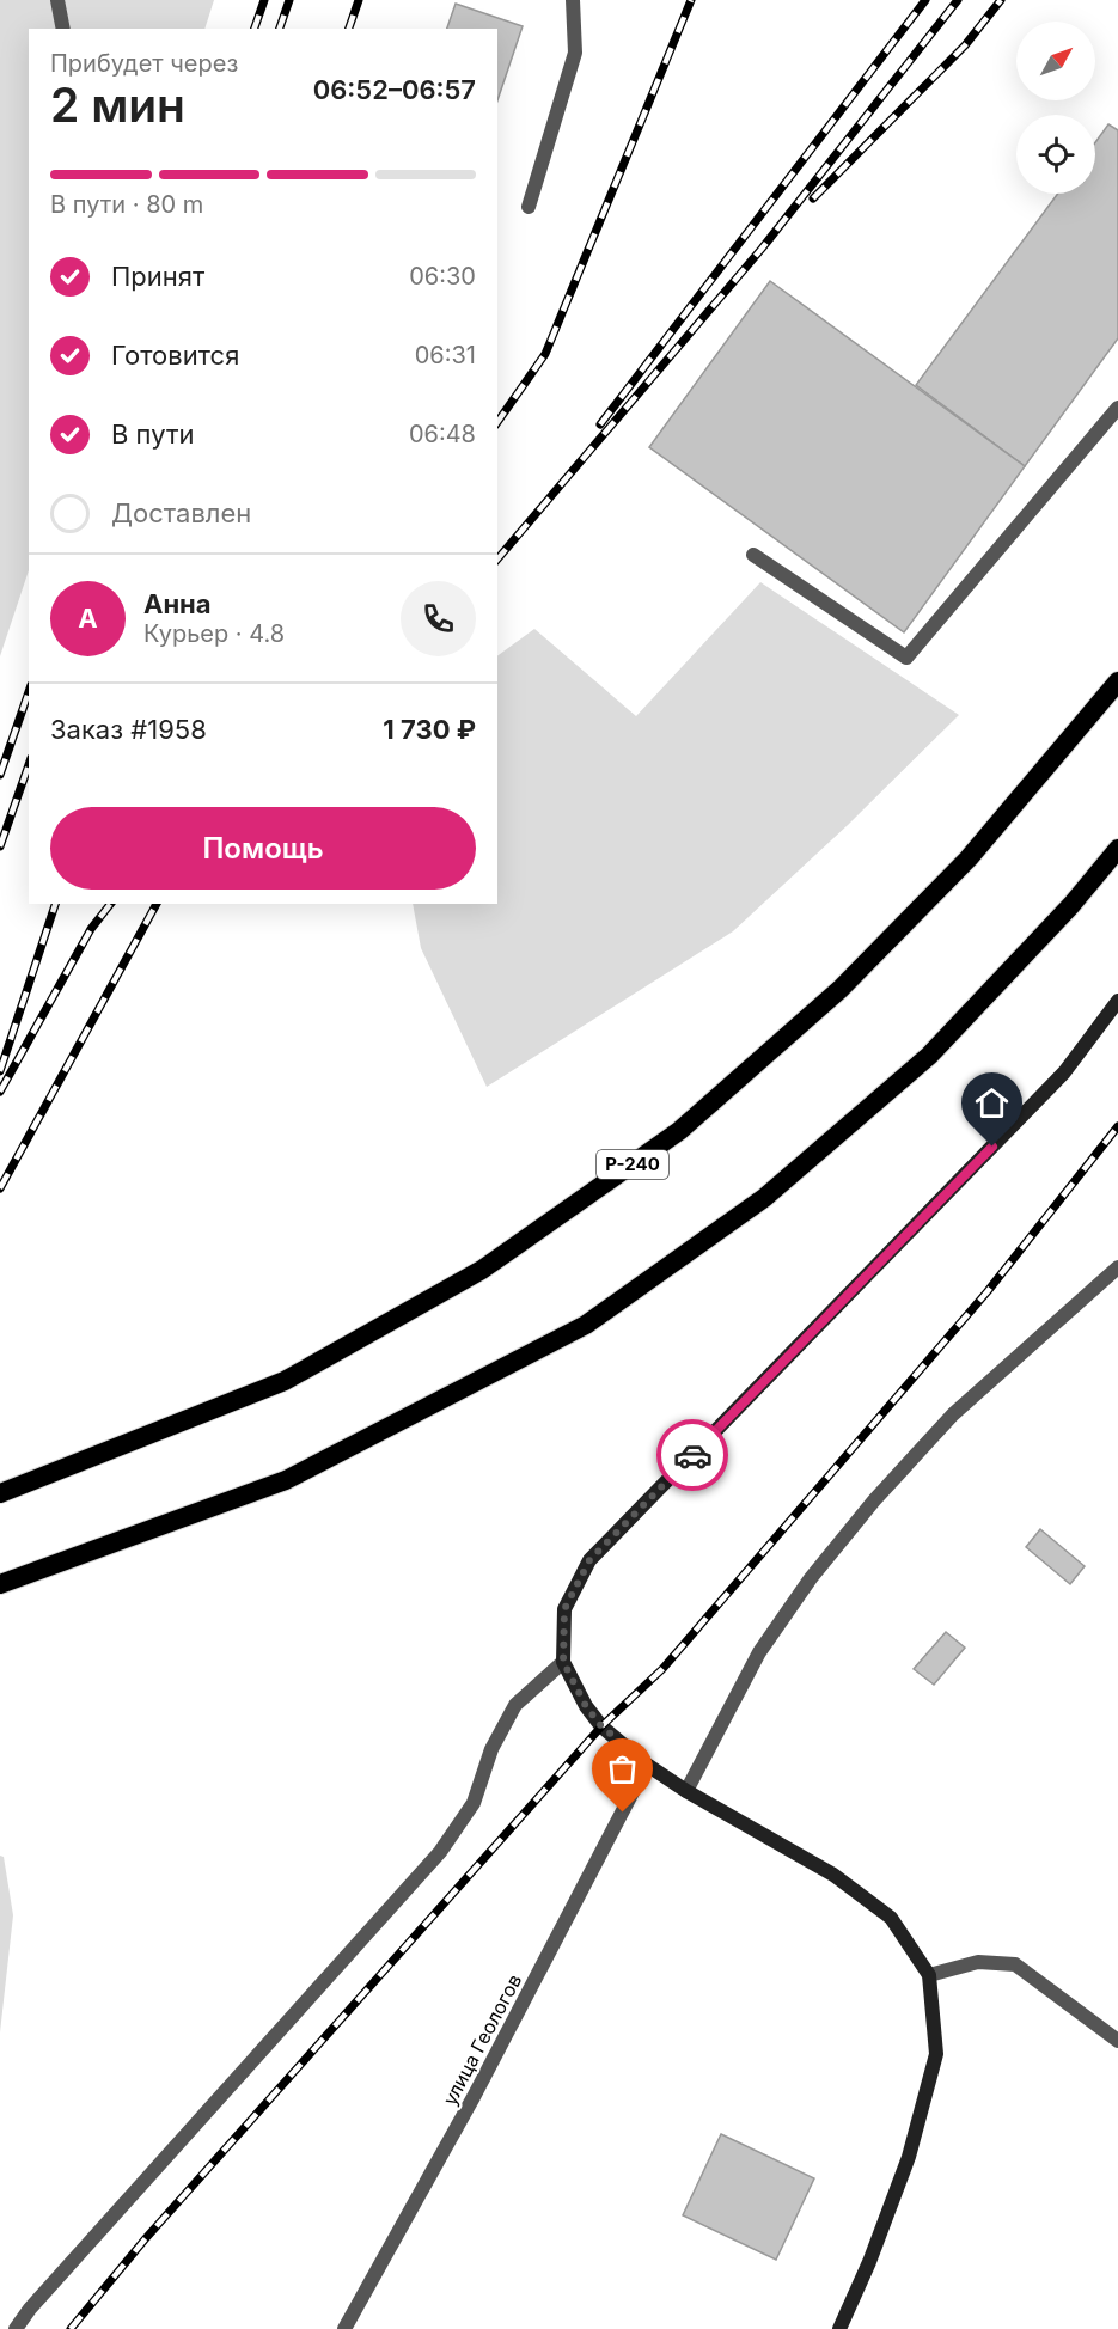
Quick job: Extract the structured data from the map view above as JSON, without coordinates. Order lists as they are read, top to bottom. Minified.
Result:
{"streets":{"highway":["Р-240"],"street":["улица Геологов"]},"north":"top right","page":{"heading":["2 мин","Прибудет через","06:52–06:57"],"panel":["Анна","Курьер · 4.8","Заказ #1958","1 730 ₽"],"bar":"В пути · 80 m","list":[["Принят","06:30"],["Готовится","06:31"],["В пути","06:48"],"Доставлен"],"round":"А","buttons":"Помощь"}}
